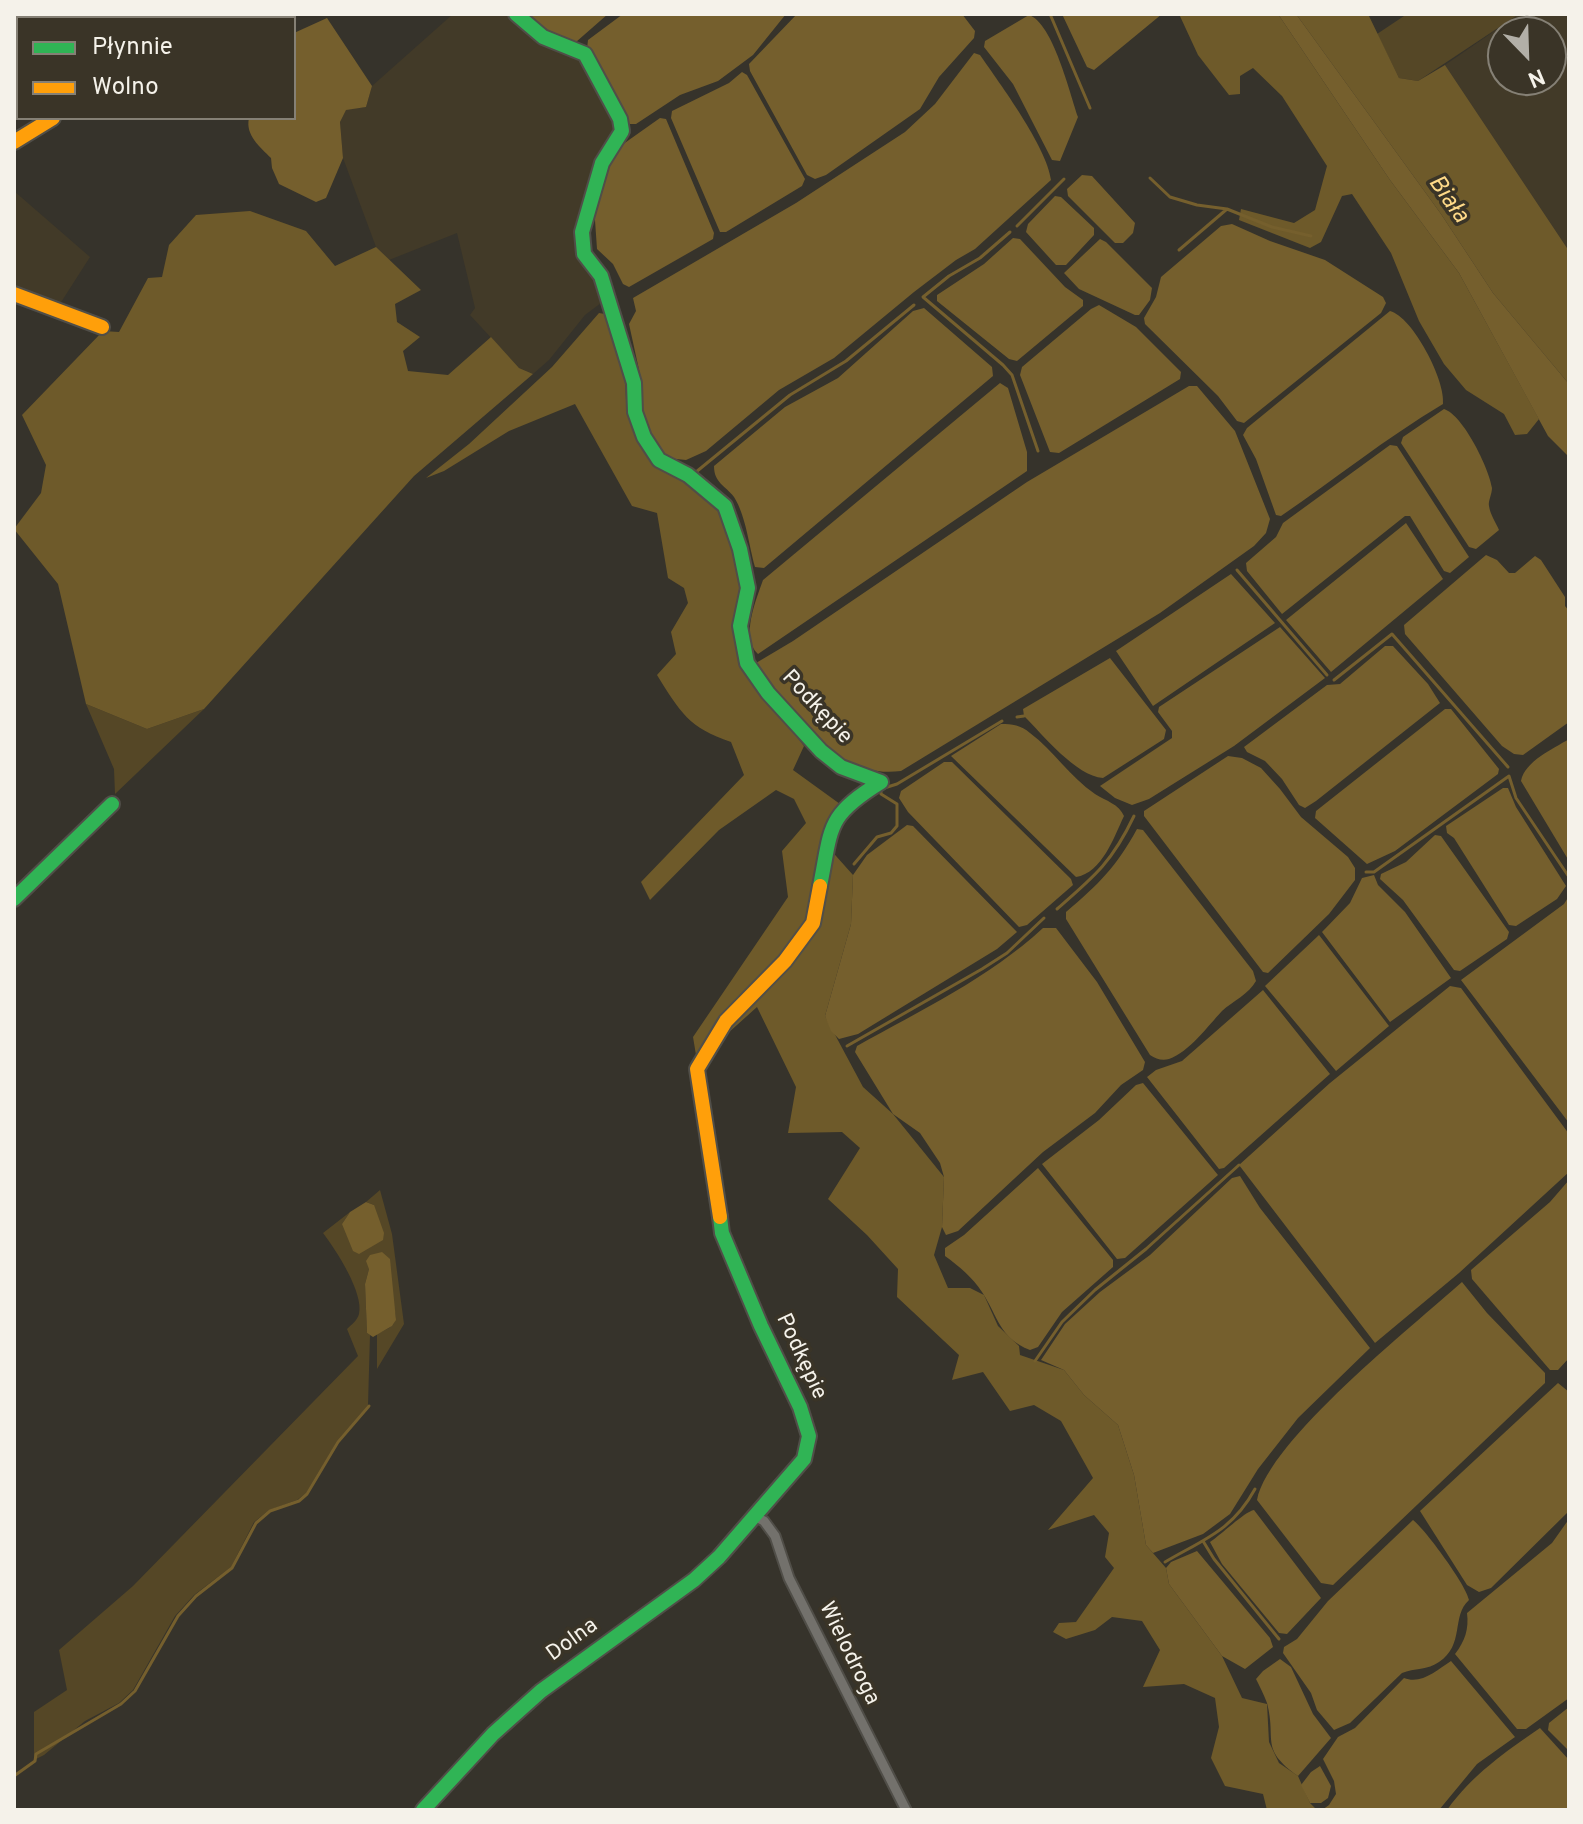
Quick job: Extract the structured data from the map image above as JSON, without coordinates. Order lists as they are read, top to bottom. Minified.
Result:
{"streets":{"street":["Podkępie","Dolna","Wielodroga"]},"crossings":[["Podkępie","Dolna"],["Podkępie","Wielodroga"],["Dolna","Wielodroga"]],"water":["Biała"],"legend":["Płynnie","Wolno"],"north":"bottom right"}
